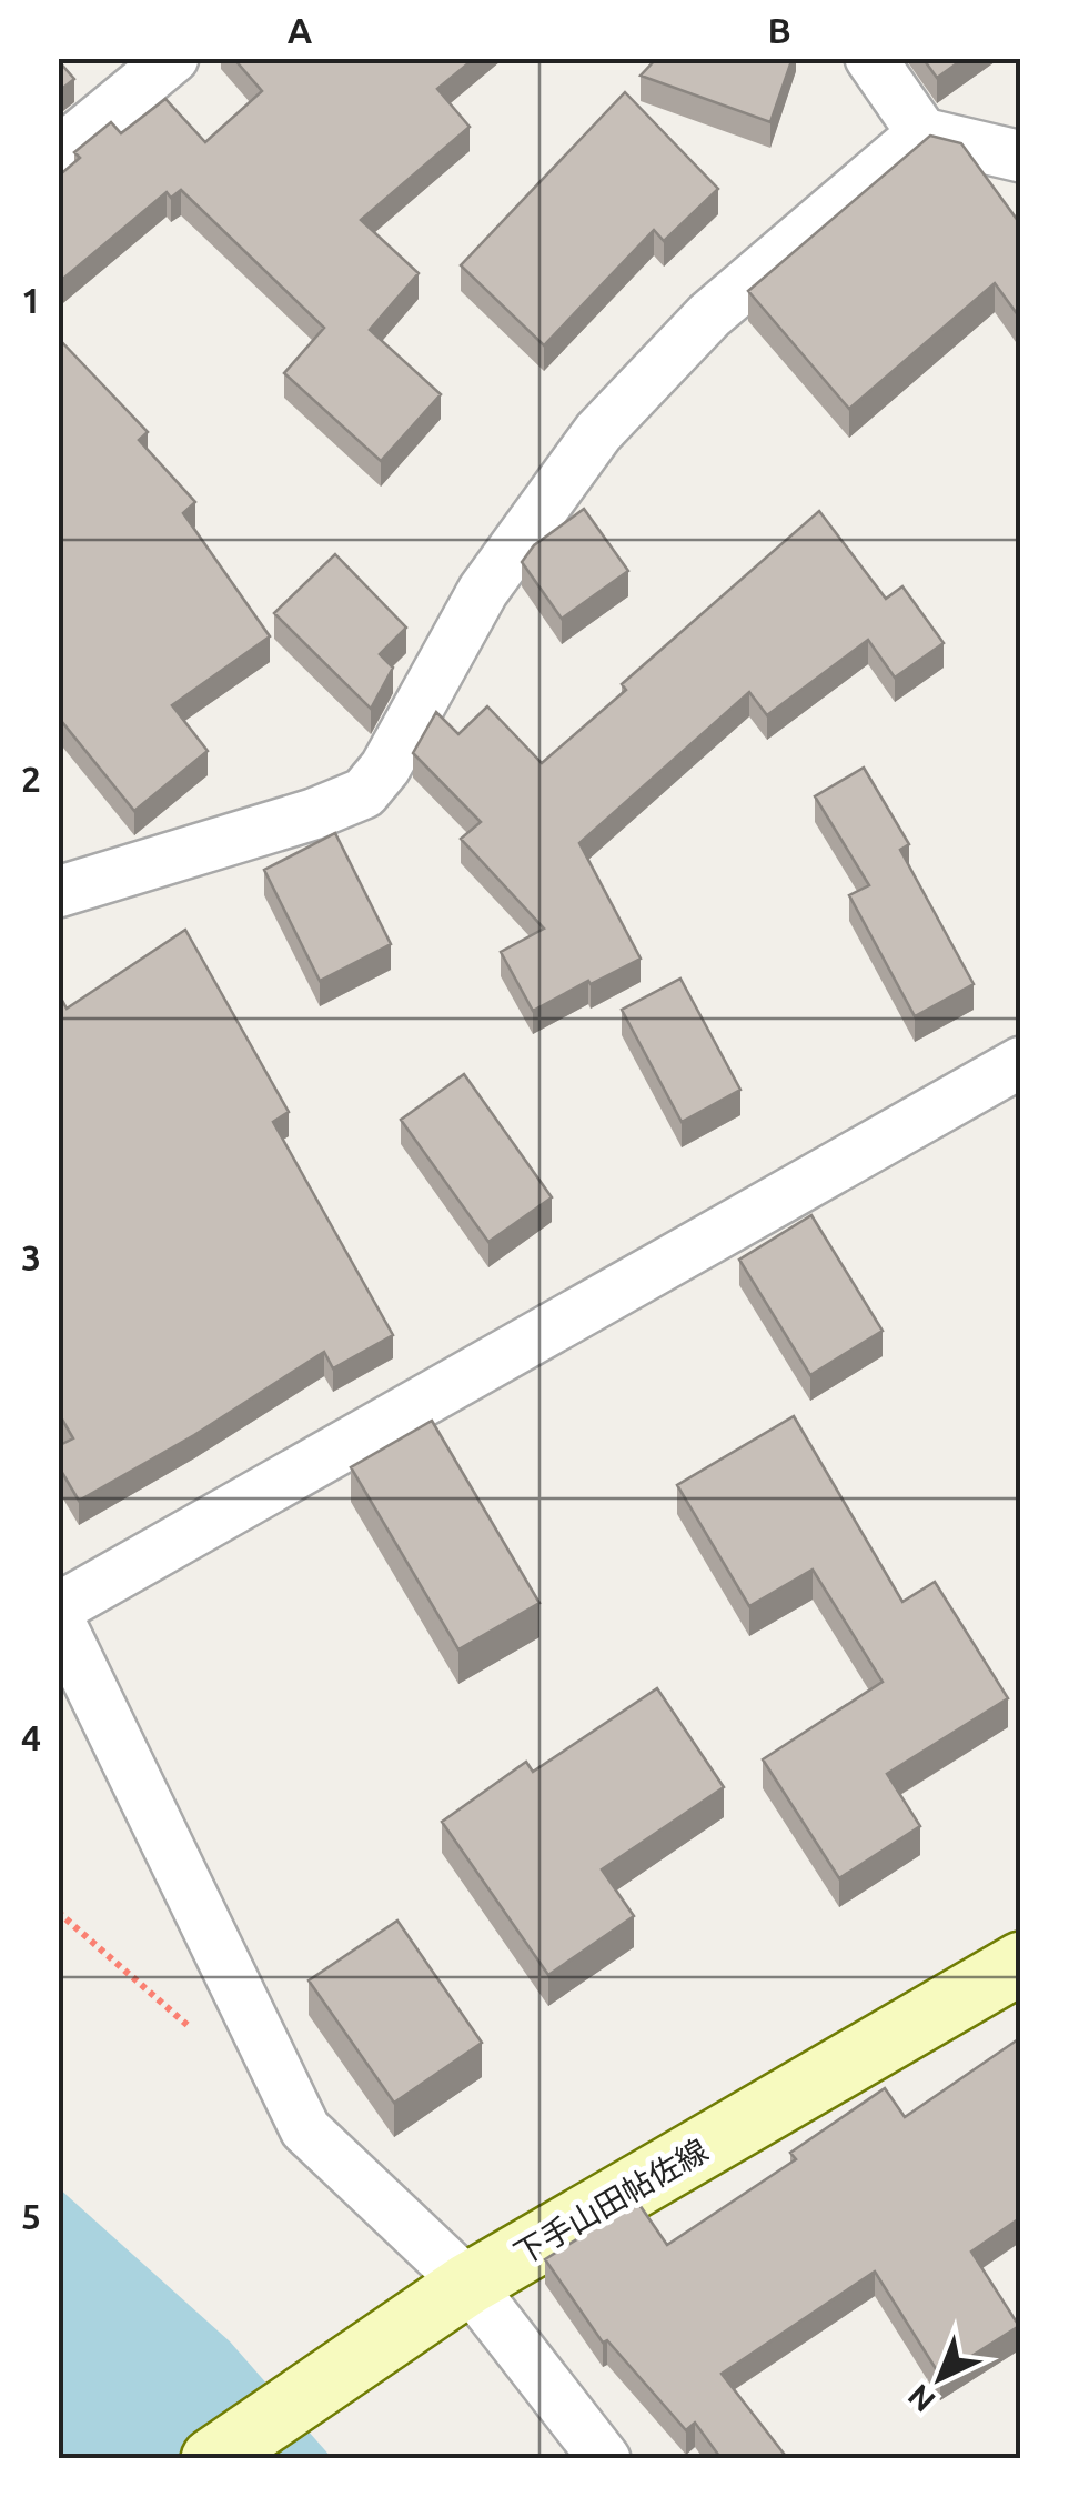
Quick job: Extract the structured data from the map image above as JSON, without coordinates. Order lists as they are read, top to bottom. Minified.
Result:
{"streets":{"main road":["下手山田帖佐線"]},"north":"bottom left","grid":{"columns":["A","B"],"rows":["1","2","3","4","5"]}}
